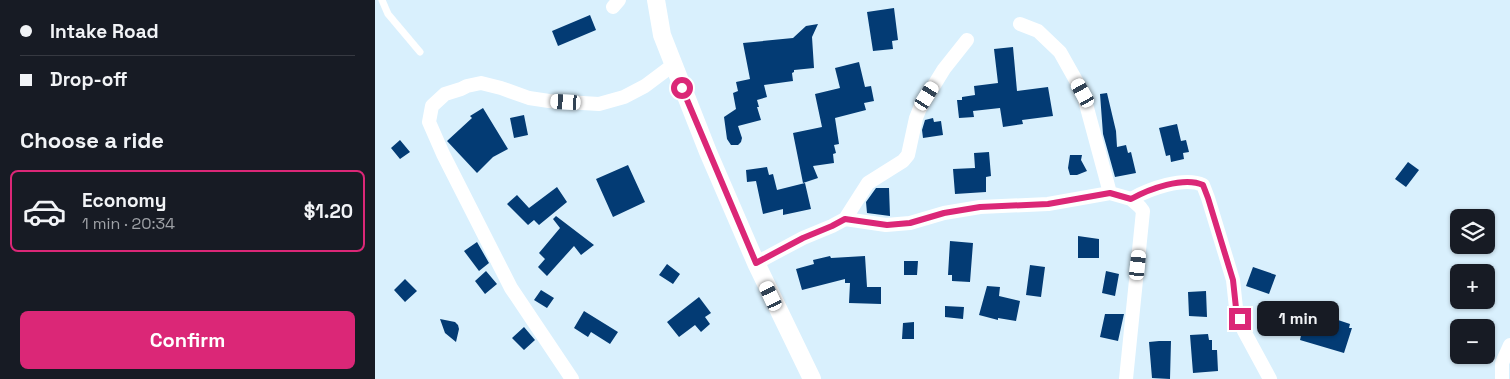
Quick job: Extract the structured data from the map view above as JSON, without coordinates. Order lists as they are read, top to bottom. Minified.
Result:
{"page":{"banner":["Intake Road","Drop-off"],"heading":"Choose a ride","list":[{"name":"Economy","note":"1 min · 20:34","value":"$1.20"}],"map_buttons":["+","−"],"buttons":"Confirm","bubble":"1 min"}}
